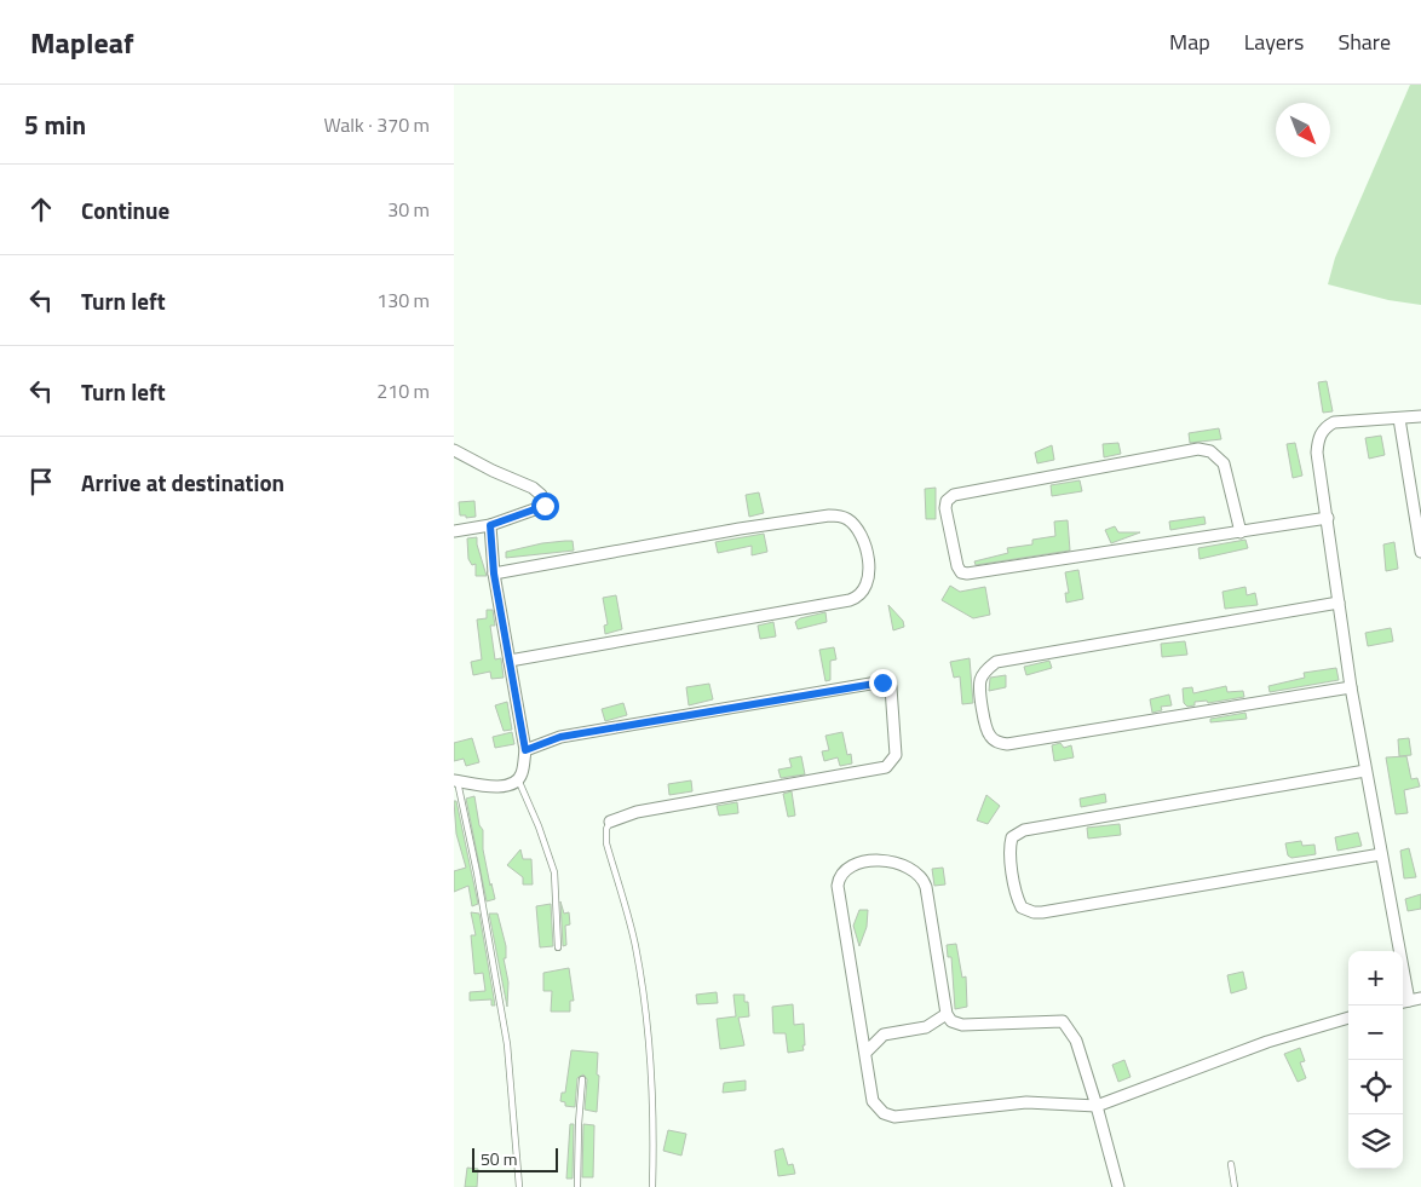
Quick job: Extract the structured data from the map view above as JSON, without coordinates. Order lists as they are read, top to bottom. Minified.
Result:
{"scale_bar":"50 m","north":"bottom right","page":{"header":"Mapleaf","nav":["Map","Layers","Share"],"heading":["5 min","Walk · 370 m"],"list":[["Continue","30 m"],["Turn left","130 m"],["Turn left","210 m"],"Arrive at destination"],"map_buttons":["+","−"],"scale":"50 m"}}
